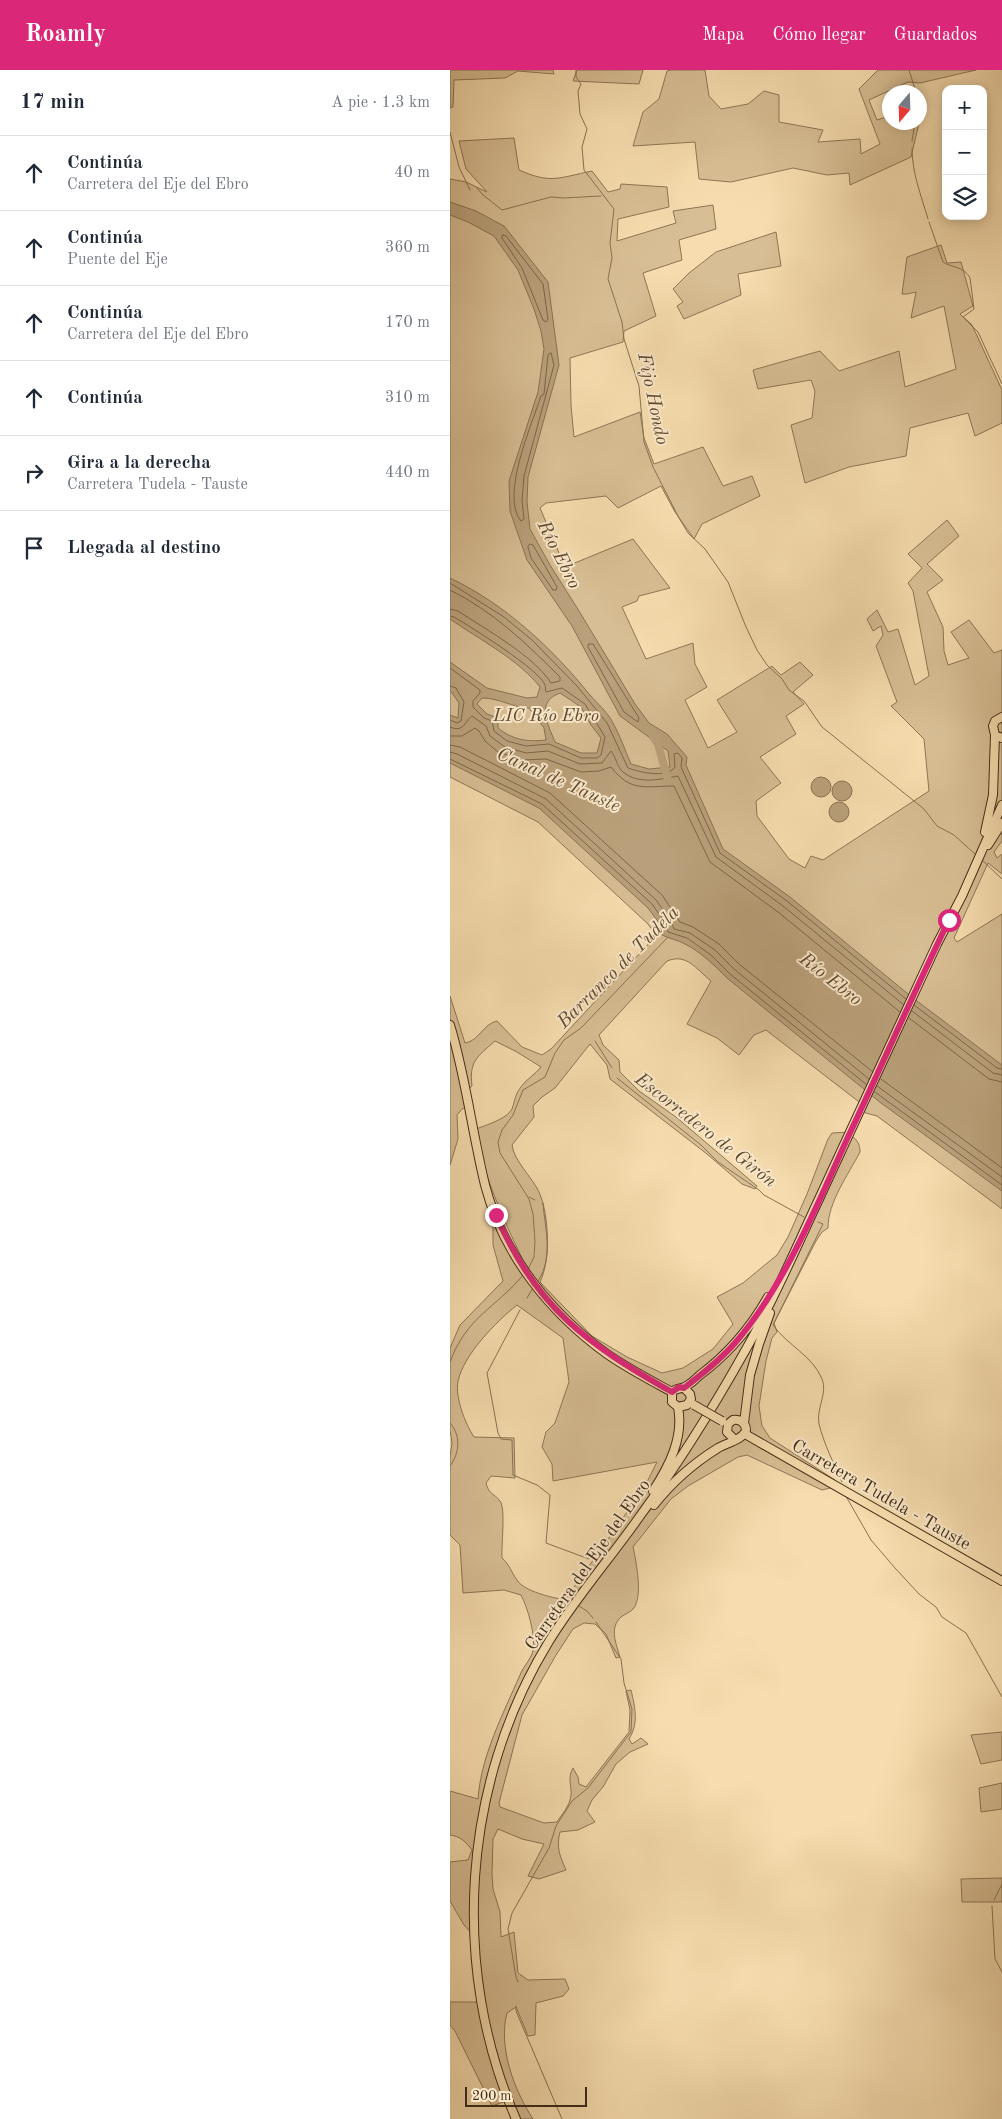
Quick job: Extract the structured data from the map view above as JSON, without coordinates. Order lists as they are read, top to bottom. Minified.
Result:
{"streets":{"main road":["Carretera Tudela - Tauste","Carretera del Eje del Ebro"]},"water":["Fijo Hondo","Río Ebro","Canal de Tauste","Barranco de Tudela","Escorredero de Girón"],"parks":["LIC Río Ebro"],"scale_bar":"200 m","north":"bottom","page":{"header":"Roamly","nav":["Mapa","Cómo llegar","Guardados"],"heading":["17 min","A pie · 1.3 km"],"map_buttons":["+","−"],"list":[["Continúa","Carretera del Eje del Ebro","40 m"],["Continúa","Puente del Eje","360 m"],["Continúa","Carretera del Eje del Ebro","170 m"],["Continúa","310 m"],["Gira a la derecha","Carretera Tudela - Tauste","440 m"],"Llegada al destino"],"scale":"200 m"}}
